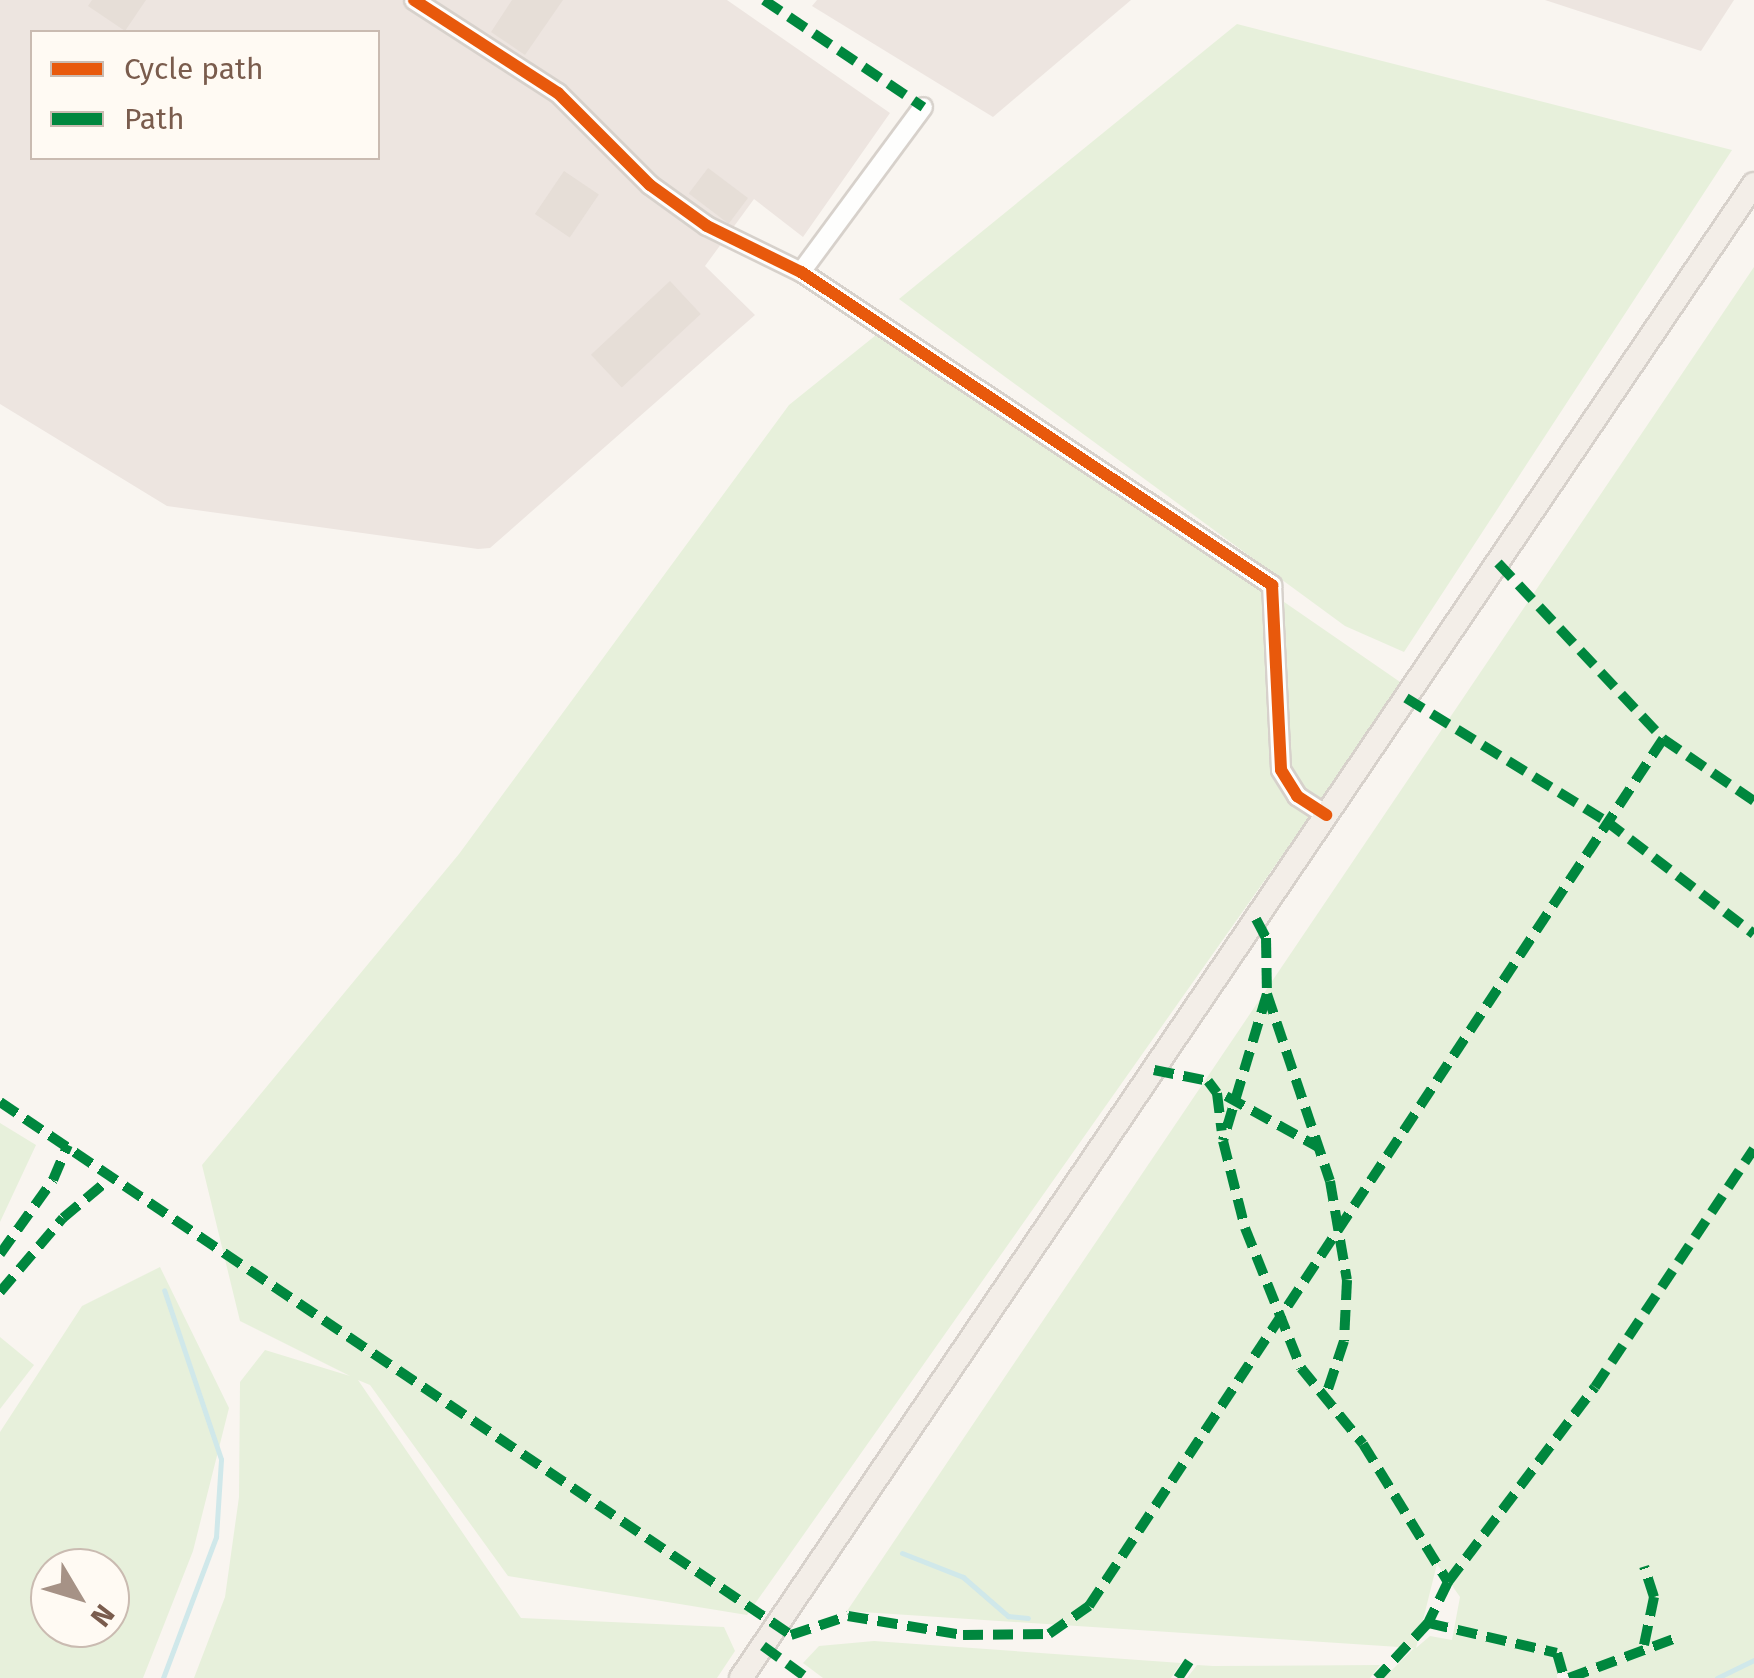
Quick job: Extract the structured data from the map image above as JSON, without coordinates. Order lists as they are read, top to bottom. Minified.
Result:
{"legend":["Cycle path","Path"],"north":"bottom right"}
